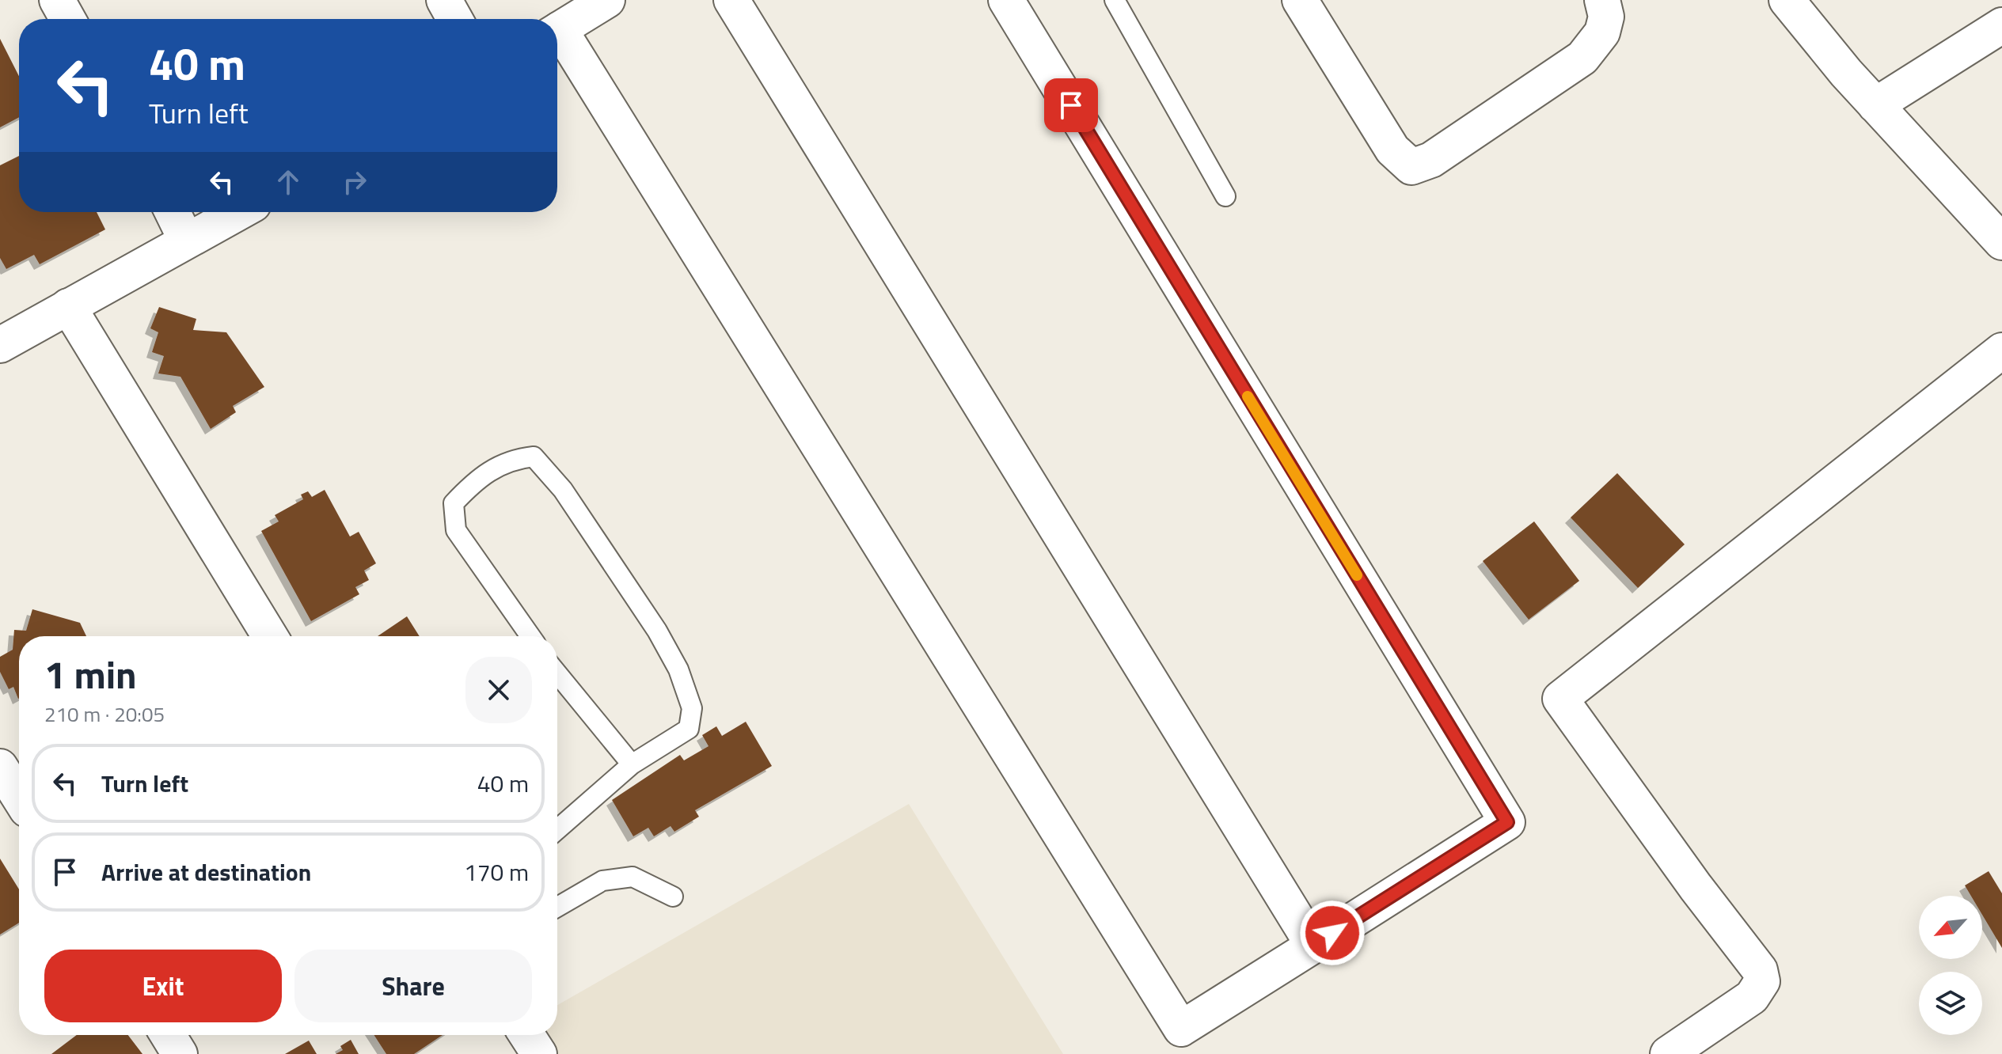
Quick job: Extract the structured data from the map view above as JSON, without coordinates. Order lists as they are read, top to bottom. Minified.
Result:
{"north":"bottom left","page":{"turn":["40 m","Turn left"],"heading":["1 min","210 m · 20:05"],"list":[{"name":"Turn left","value":"40 m"},{"name":"Arrive at destination","value":"170 m"}],"buttons":["Exit","Share"]}}
